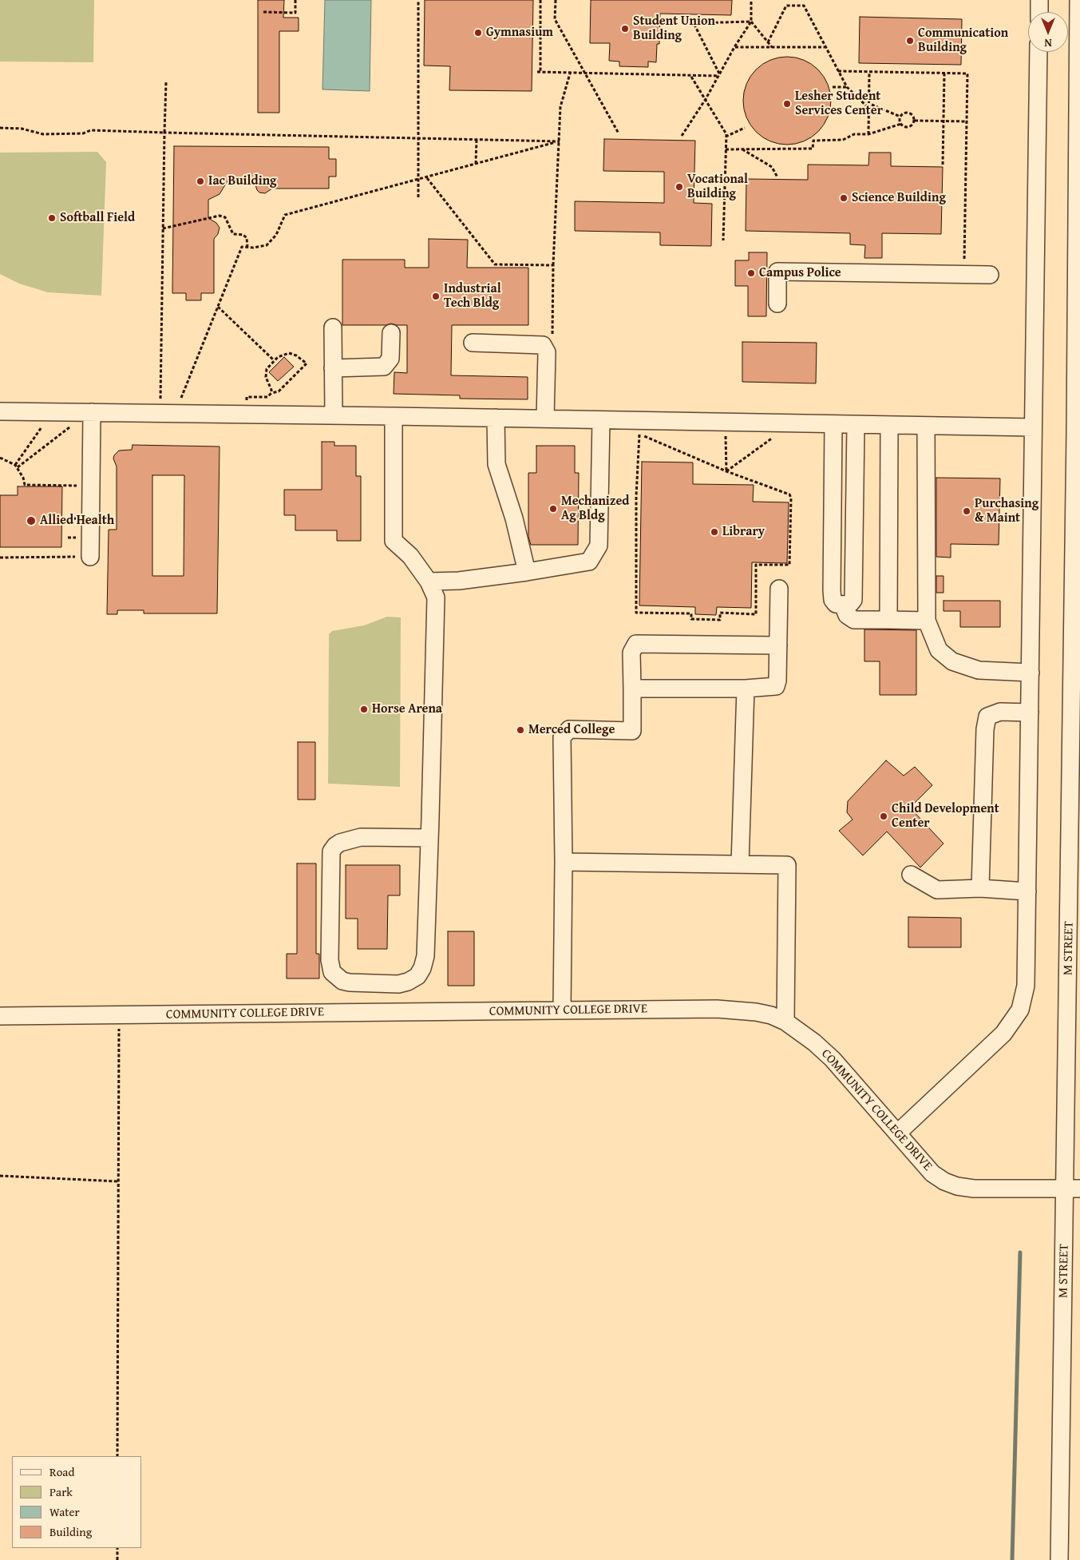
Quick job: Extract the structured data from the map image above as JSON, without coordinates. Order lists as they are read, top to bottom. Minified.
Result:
{"streets":{"street":["M STREET","COMMUNITY COLLEGE DRIVE"]},"crossings":[["M STREET","COMMUNITY COLLEGE DRIVE"]],"places":["Student Union Building","Gymnasium","Communication Building","Lesher Student Services Center","Iac Building","Vocational Building","Science Building","Softball Field","Campus Police","Industrial Tech Bldg","Mechanized Ag Bldg","Purchasing & Maint","Allied Health","Library","Horse Arena","Merced College","Child Development Center"],"legend":["Road","Park","Water","Building"],"north":"bottom"}
